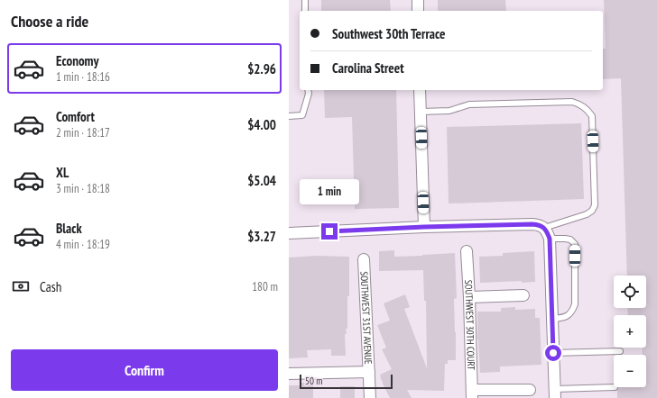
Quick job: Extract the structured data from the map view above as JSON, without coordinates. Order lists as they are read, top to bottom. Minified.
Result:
{"streets":{"street":["SOUTHWEST 31ST AVENUE","SOUTHWEST 30TH COURT"]},"scale_bar":"50 m","page":{"heading":"Choose a ride","banner":["Southwest 30th Terrace","Carolina Street"],"list":[{"name":"Economy","note":"1 min · 18:16","value":"$2.96"},{"name":"Comfort","note":"2 min · 18:17","value":"$4.00"},{"name":"XL","note":"3 min · 18:18","value":"$5.04"},{"name":"Black","note":"4 min · 18:19","value":"$3.27"}],"bubble":"1 min","pay":["Cash","180 m"],"map_buttons":["+","−"],"buttons":"Confirm","scale":"50 m"}}
